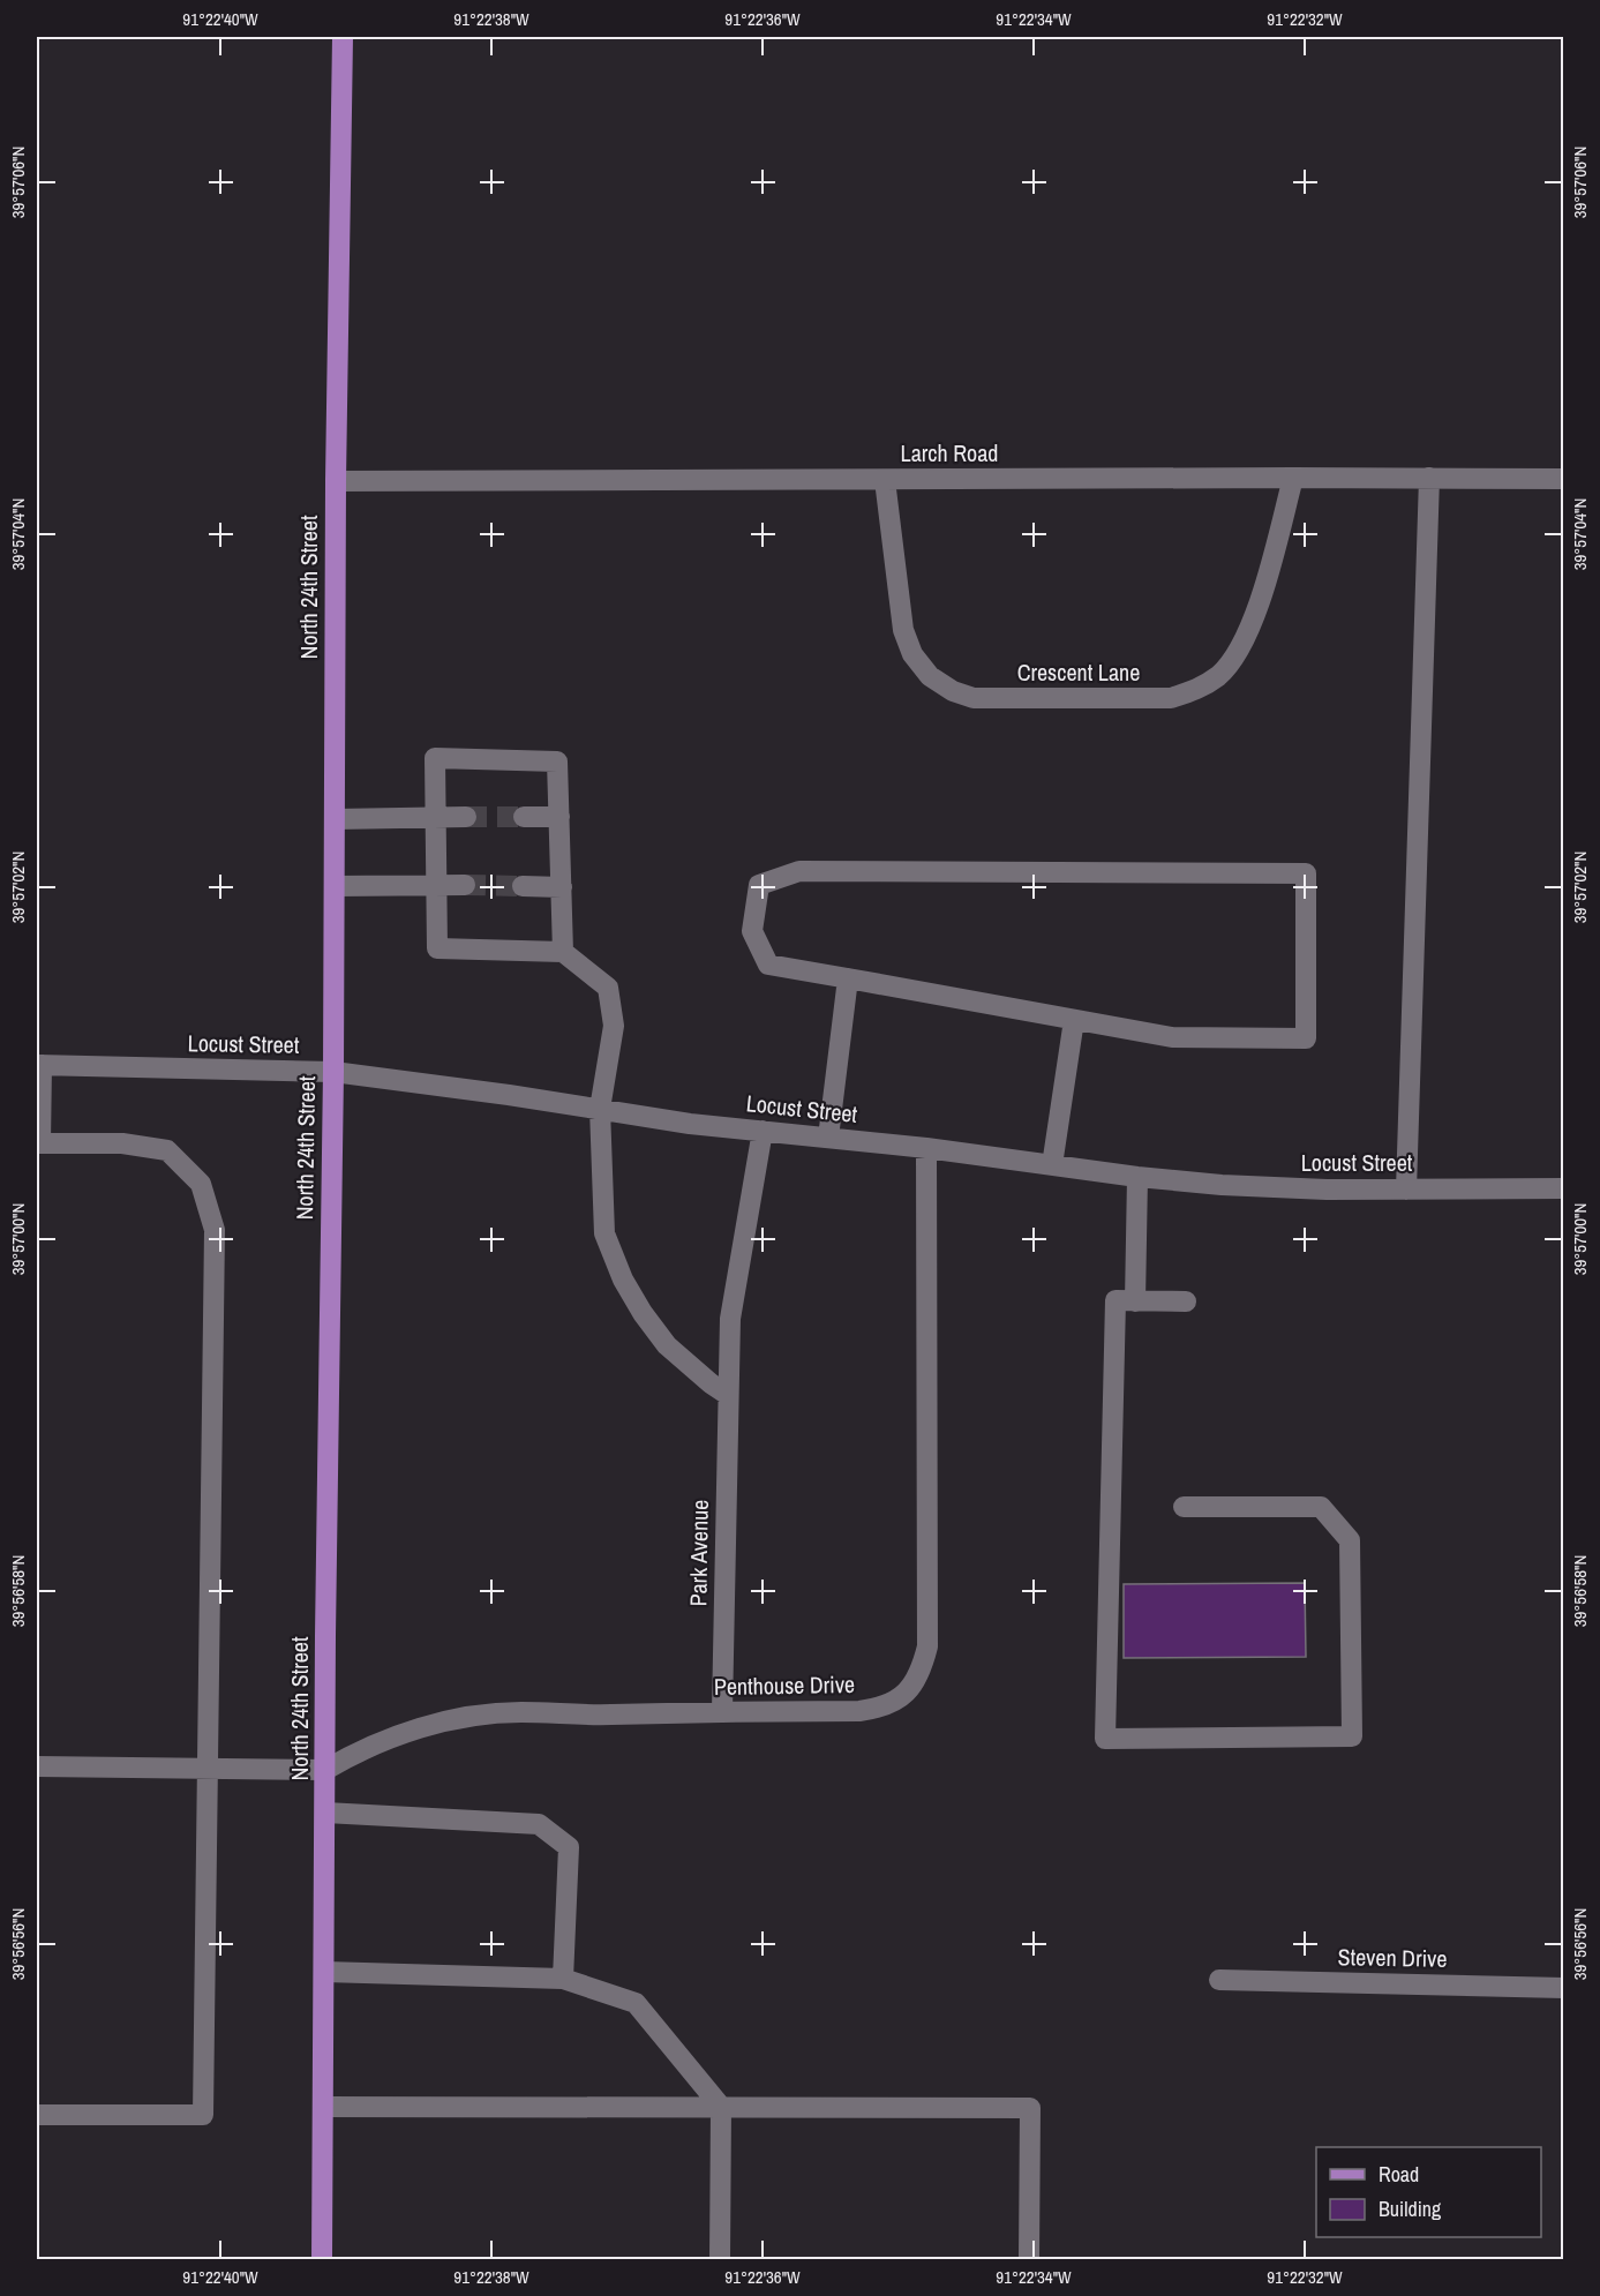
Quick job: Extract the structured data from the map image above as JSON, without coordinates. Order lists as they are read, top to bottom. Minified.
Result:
{"streets":{"main road":["North 24th Street"],"street":["Larch Road","Crescent Lane","Locust Street","Park Avenue","Penthouse Drive","Steven Drive"]},"crossings":[["Larch Road","North 24th Street"],["Larch Road","Crescent Lane"],["North 24th Street","Locust Street"],["North 24th Street","Penthouse Drive"],["Locust Street","Park Avenue"],["Locust Street","Penthouse Drive"],["Park Avenue","Penthouse Drive"]],"legend":["Road","Building"],"coordinates":["91°22'40\"W","91°22'38\"W","91°22'36\"W","91°22'34\"W","91°22'32\"W","39°57'06\"N","39°57'04\"N","39°57'02\"N","39°57'00\"N","39°56'58\"N","39°56'56\"N"]}
